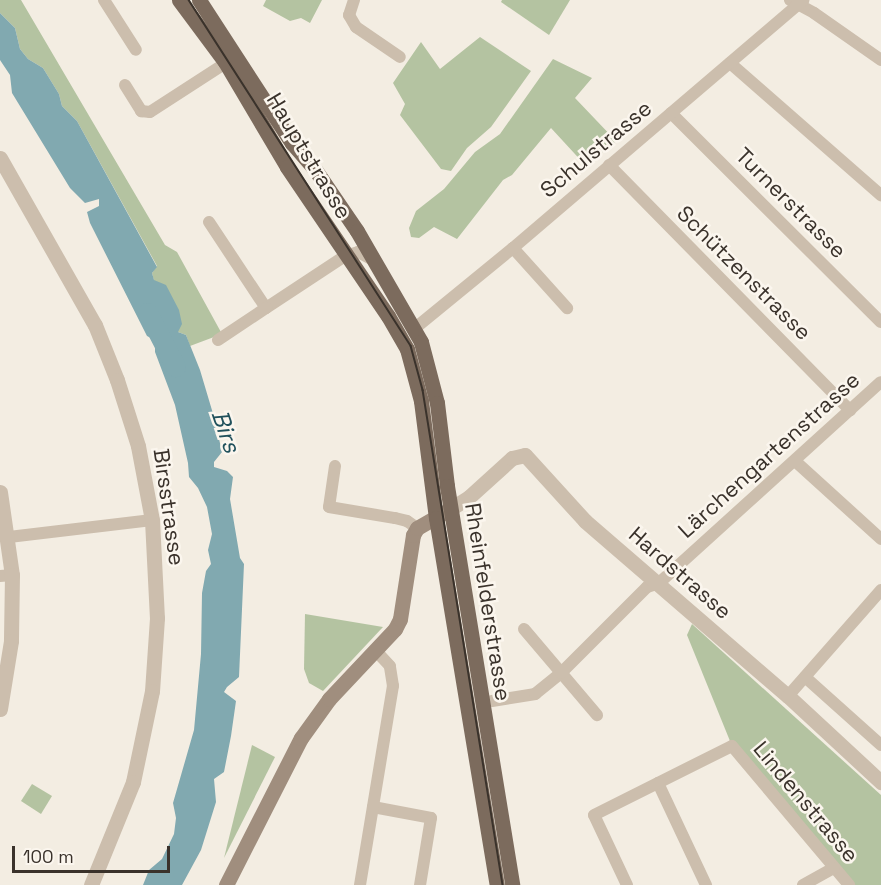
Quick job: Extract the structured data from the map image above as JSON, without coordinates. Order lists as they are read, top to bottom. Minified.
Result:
{"streets":{"main road":["Hauptstrasse","Rheinfelderstrasse"],"street":["Schulstrasse","Turnerstrasse","Schützenstrasse","Lärchengartenstrasse","Birsstrasse","Hardstrasse","Lindenstrasse"]},"crossings":[["Schulstrasse","Hauptstrasse"],["Schulstrasse","Turnerstrasse"],["Schulstrasse","Schützenstrasse"],["Schulstrasse","Rheinfelderstrasse"],["Hauptstrasse","Rheinfelderstrasse"],["Schützenstrasse","Lärchengartenstrasse"],["Lärchengartenstrasse","Hardstrasse"],["Hardstrasse","Rheinfelderstrasse"]],"water":["Birs"],"scale_bar":"100 m"}
